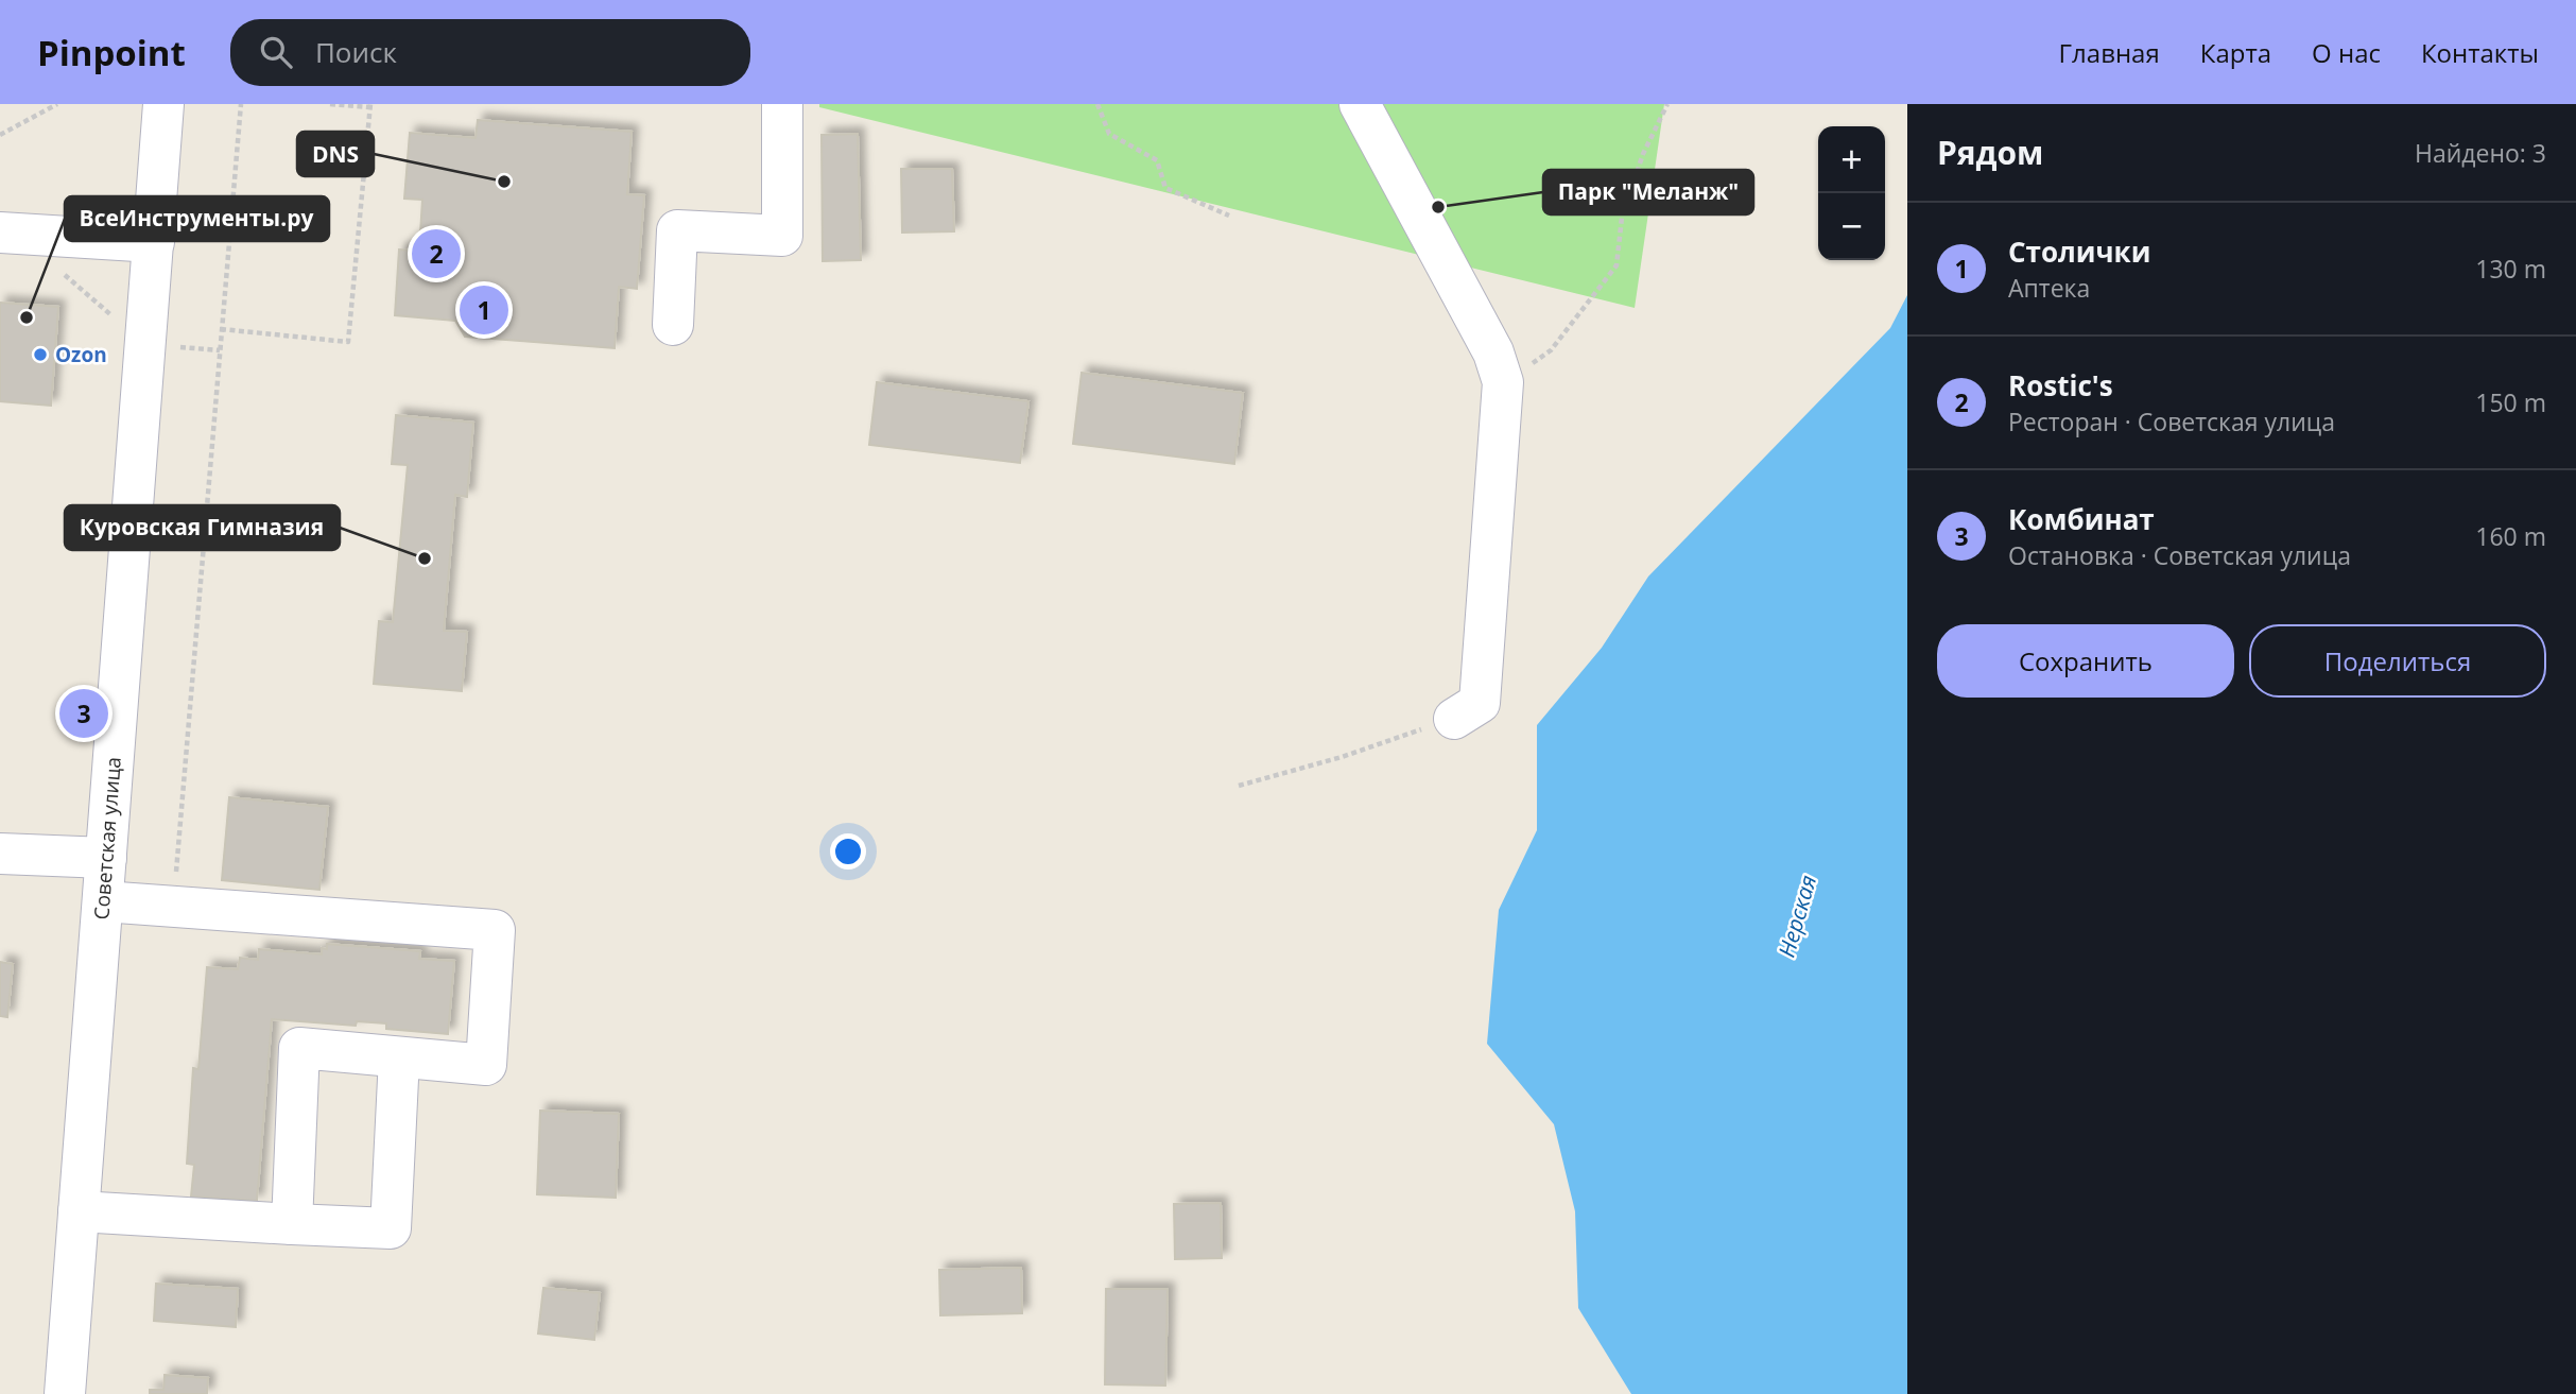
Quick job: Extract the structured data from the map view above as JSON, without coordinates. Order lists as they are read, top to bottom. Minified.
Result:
{"streets":{"street":["Советская улица"]},"water":["Нерская"],"places":["DNS","Парк \"Меланж\"","ВсеИнструменты.ру","Ozon","Куровская Гимназия"],"page":{"header":"Pinpoint","search":"Поиск","nav":["Главная","Карта","О нас","Контакты"],"heading":["Рядом","Найдено: 3"],"map_buttons":["+","−"],"list":[{"mark":"1","name":"Столички","note":"Аптека","value":"130 m"},{"mark":"2","name":"Rostic's","note":"Ресторан · Советская улица","value":"150 m"},{"mark":"3","name":"Комбинат","note":"Остановка · Советская улица","value":"160 m"}],"pins":["2","1","3"],"buttons":["Сохранить","Поделиться"]}}
